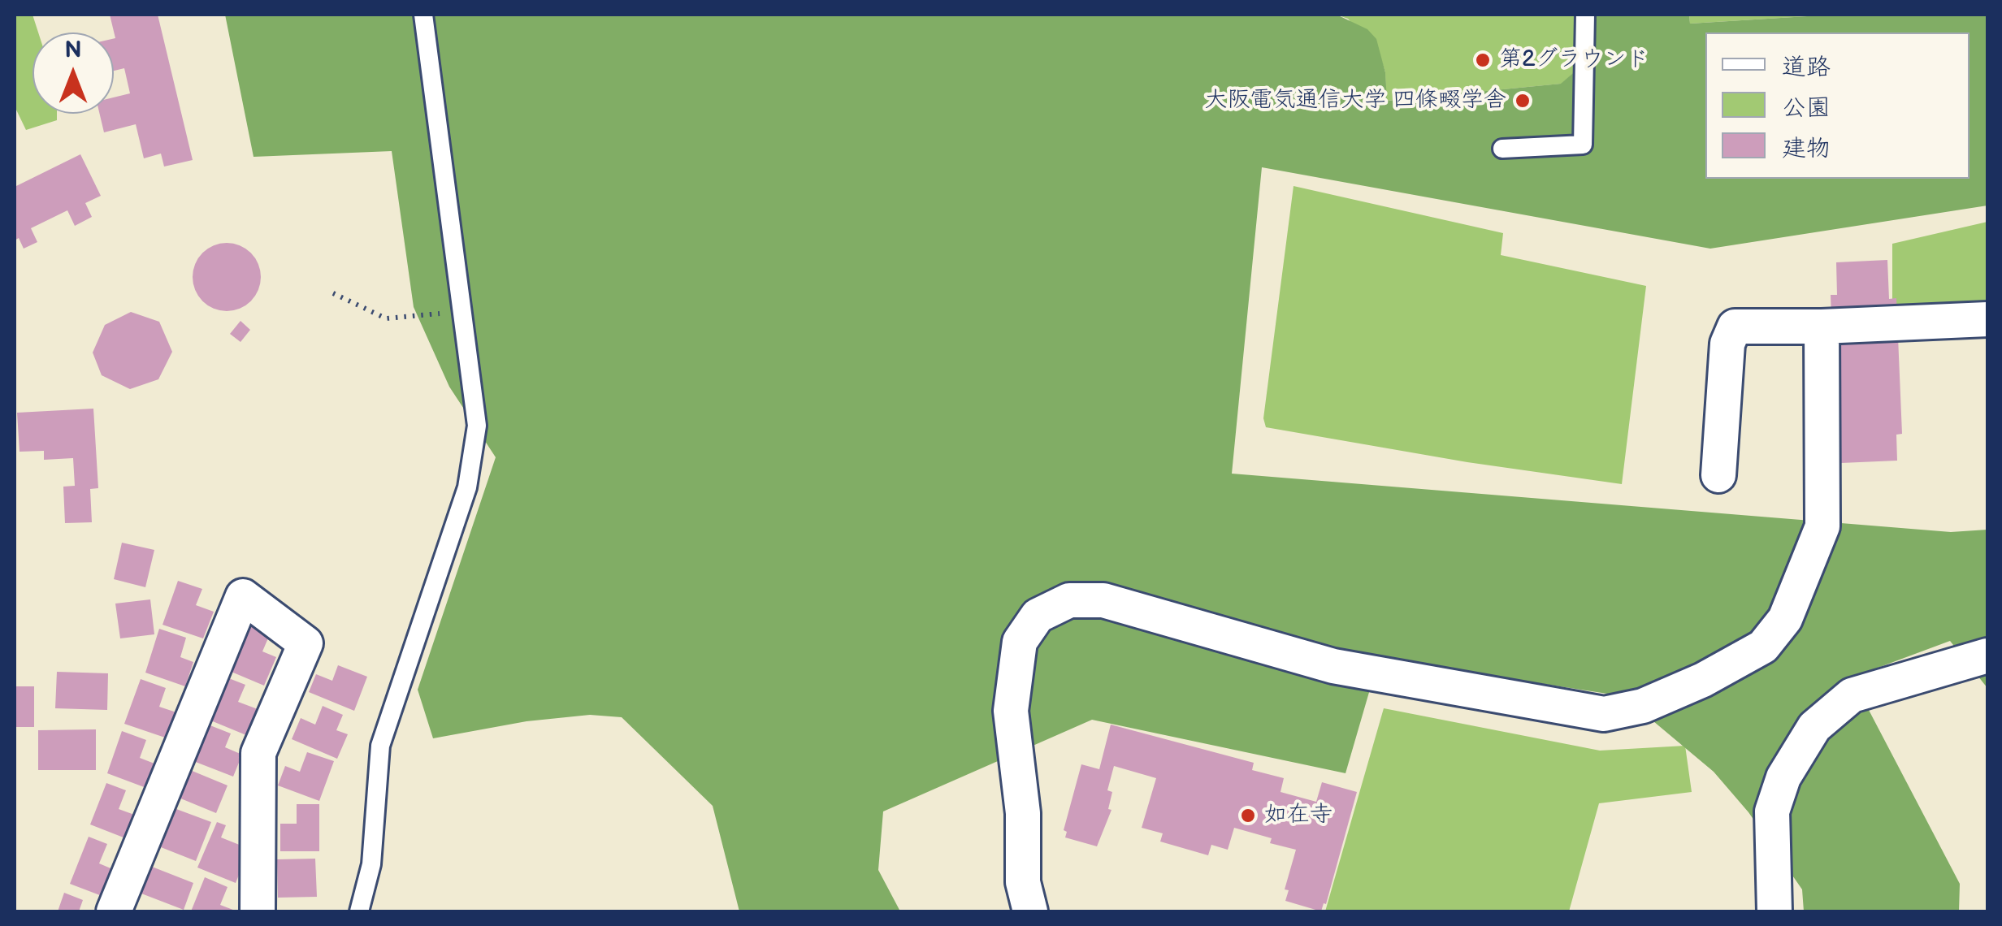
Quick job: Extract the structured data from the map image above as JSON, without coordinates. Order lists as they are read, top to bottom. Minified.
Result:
{"places":["第2グラウンド","大阪電気通信大学 四條畷学舎","如在寺"],"legend":["道路","公園","建物"],"north":"top"}
